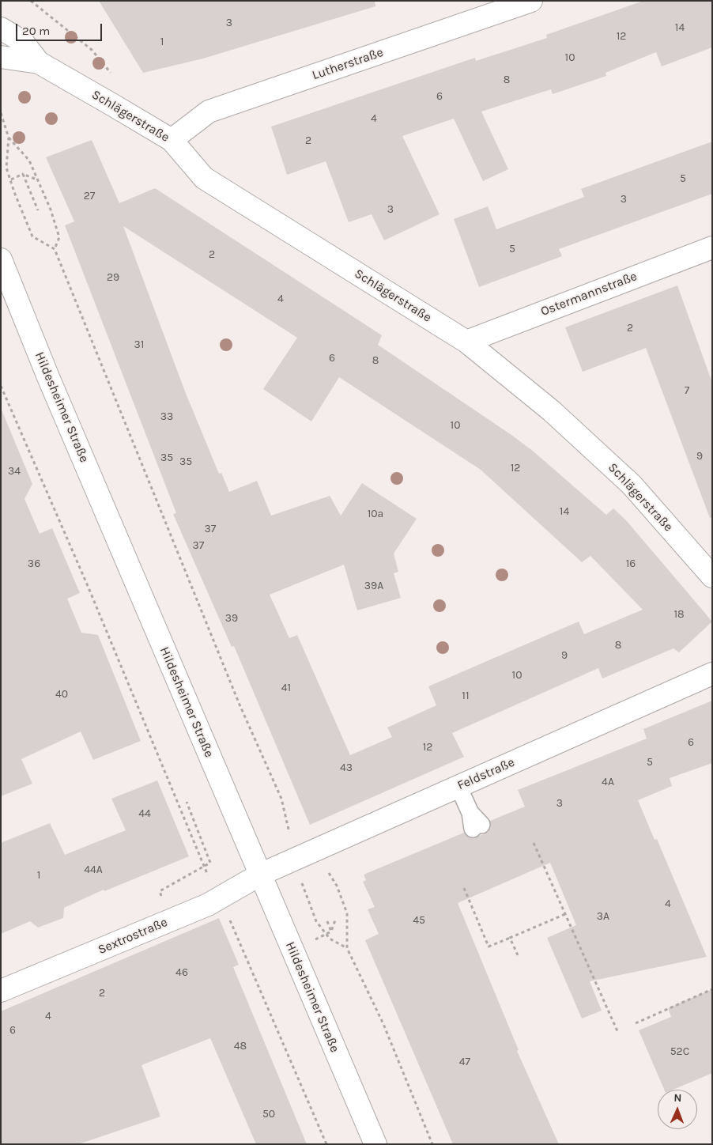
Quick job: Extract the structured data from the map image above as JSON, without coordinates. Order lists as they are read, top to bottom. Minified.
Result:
{"streets":{"street":["Lutherstraße","Schlägerstraße","Ostermannstraße","Hildesheimer Straße","Feldstraße","Sextrostraße"]},"crossings":[["Lutherstraße","Schlägerstraße"],["Schlägerstraße","Ostermannstraße"],["Hildesheimer Straße","Feldstraße"],["Hildesheimer Straße","Sextrostraße"],["Feldstraße","Sextrostraße"]],"house_numbers":["3","14","12","1","10","8","6","4","2","5","27","3","3","5","2","29","4","2","31","6","8","7","33","10","9","35","35","12","34","14","10a","37","37","36","16","39A","18","39","8","9","10","41","40","11","6","12","5","43","4A","3","44","44A","1","4","3A","45","46","2","4","6","48","52C","47","50"],"scale_bar":"20 m","north":"top"}
